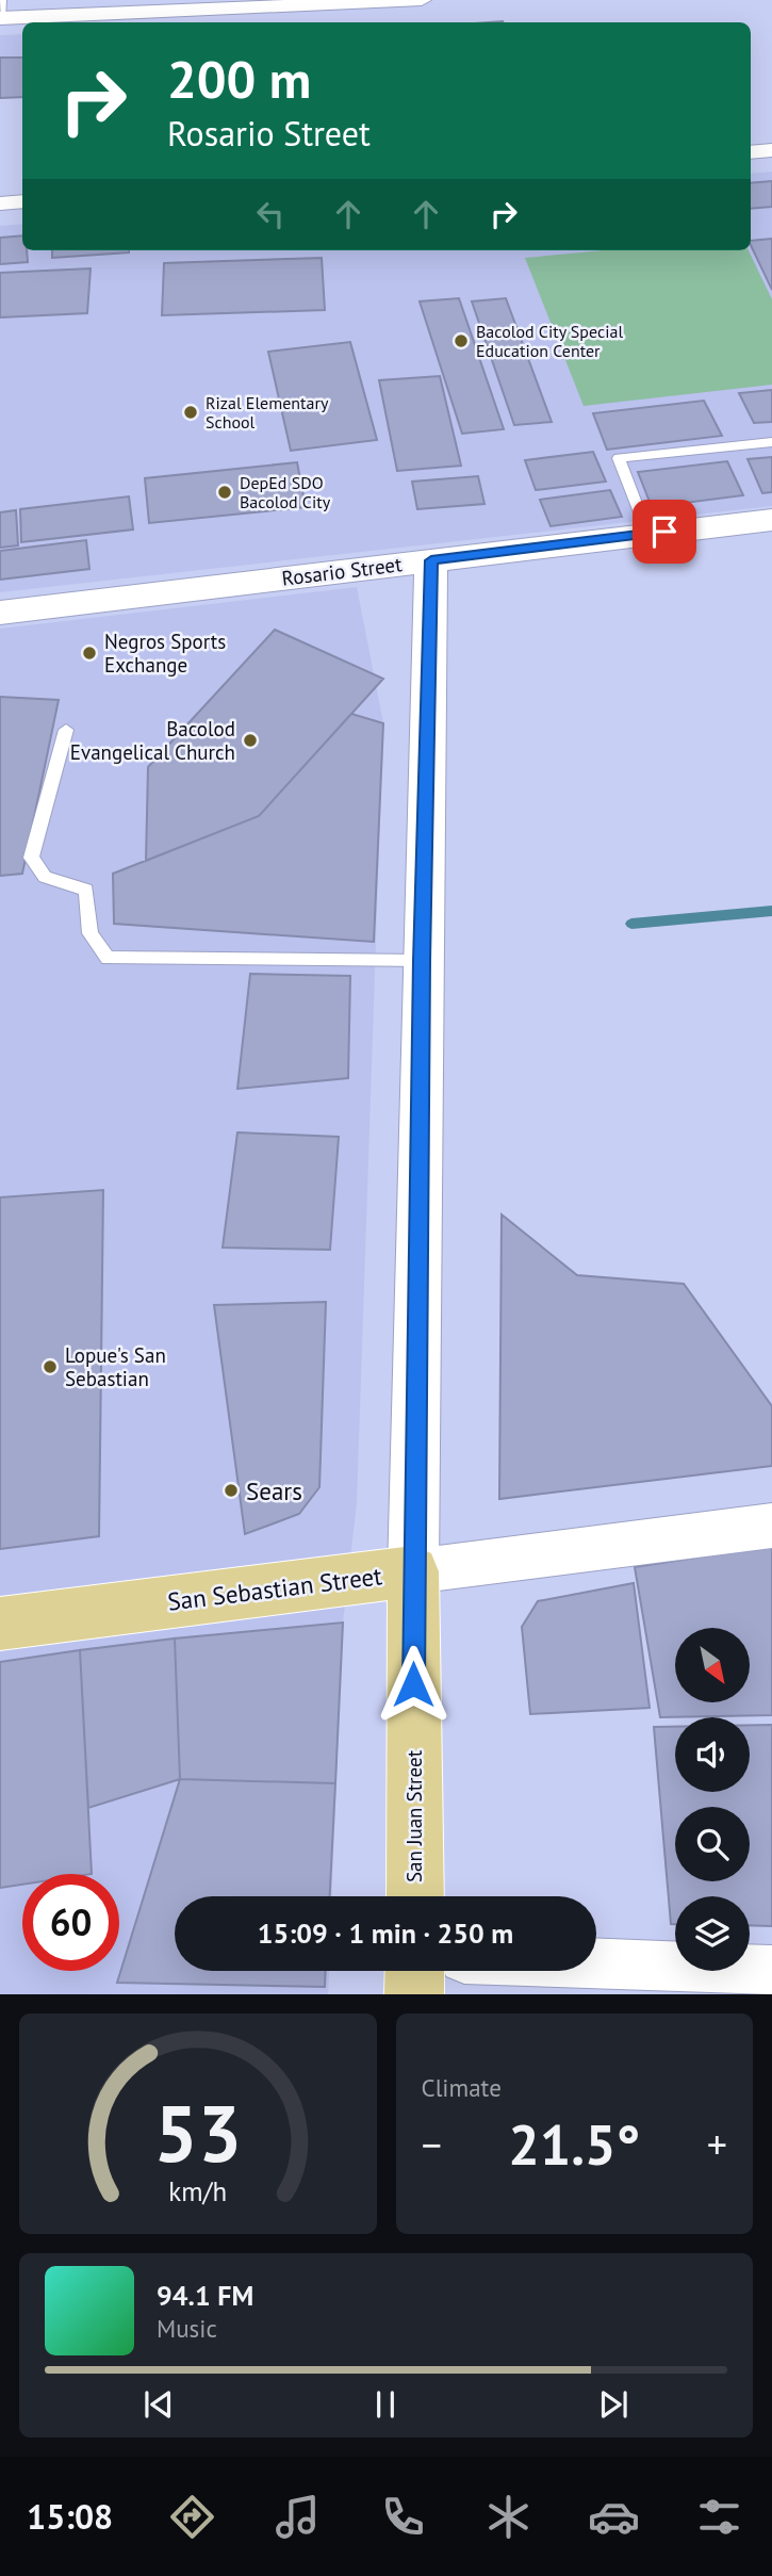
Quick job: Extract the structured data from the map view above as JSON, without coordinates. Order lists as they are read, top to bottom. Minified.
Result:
{"streets":{"main road":["San Sebastian Street","San Juan Street"],"street":["Rosario Street"]},"crossings":[["Rosario Street","San Juan Street"],["San Sebastian Street","San Juan Street"]],"places":["Bacolod City Special Education Center","Rizal Elementary School","DepEd SDO Bacolod City","Negros Sports Exchange","Bacolod Evangelical Church","Lopue's San Sebastian","Sears"],"north":"bottom right","page":{"turn":["200 m","Rosario Street"],"limit":"60","trip":"15:09 · 1 min · 250 m","tile":"Climate","heat":["−","21.5°","+"],"song":["94.1 FM","Music"],"tabs":"15:08","gauge":["53","km/h"]}}
